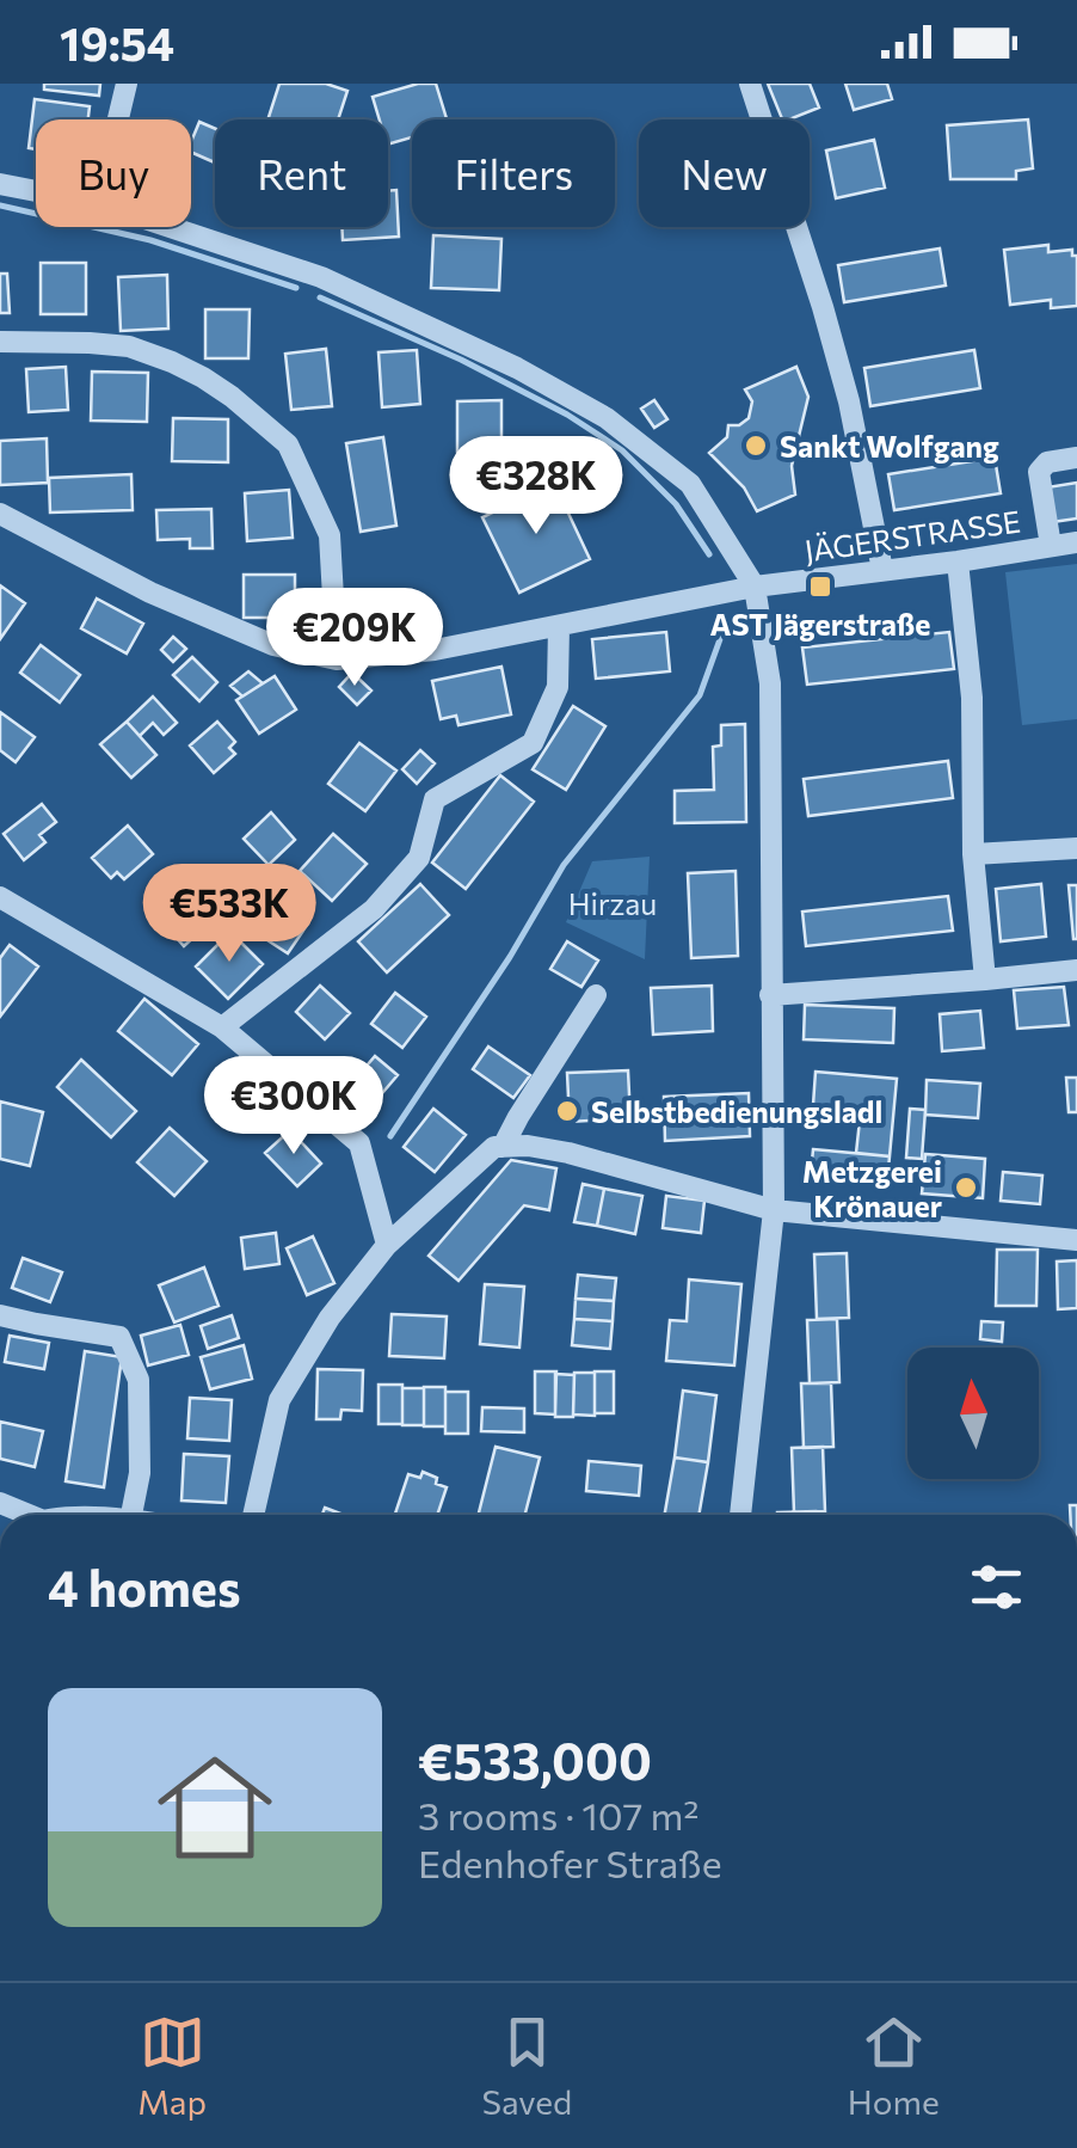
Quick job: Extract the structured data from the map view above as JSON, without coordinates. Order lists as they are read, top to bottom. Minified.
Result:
{"streets":{"street":["JÄGERSTRASSE"]},"parks":["Hirzau"],"places":{"other":["Sankt Wolfgang","Selbstbedienungsladl","Metzgerei Krönauer"],"transit":["AST Jägerstraße"]},"north":"top","page":{"status":"19:54","chip":["Buy","Rent","Filters","New"],"price":["€328K","€209K","€533K","€300K"],"heading":"4 homes","list":[{"name":"€533,000","note":"3 rooms · 107 m² · Edenhofer Straße"}],"tabs":["Map","Saved","Home"]}}
